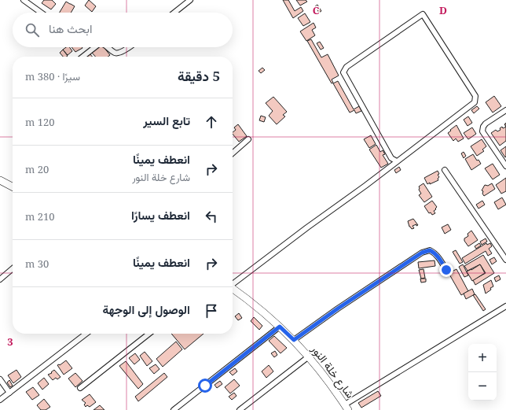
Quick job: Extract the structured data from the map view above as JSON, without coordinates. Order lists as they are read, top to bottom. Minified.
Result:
{"streets":{"street":["شارع خلة النور"]},"page":{"search":"ابحث هنا","heading":["5 دقيقة","سيرًا · 380 m"],"list":[["تابع السير","120 m"],["انعطف يمينًا","شارع خلة النور","20 m"],["انعطف يسارًا","210 m"],["انعطف يمينًا","30 m"],"الوصول إلى الوجهة"],"map_buttons":["+","−"]},"grid":{"columns":["C","D"],"rows":["3"]}}
